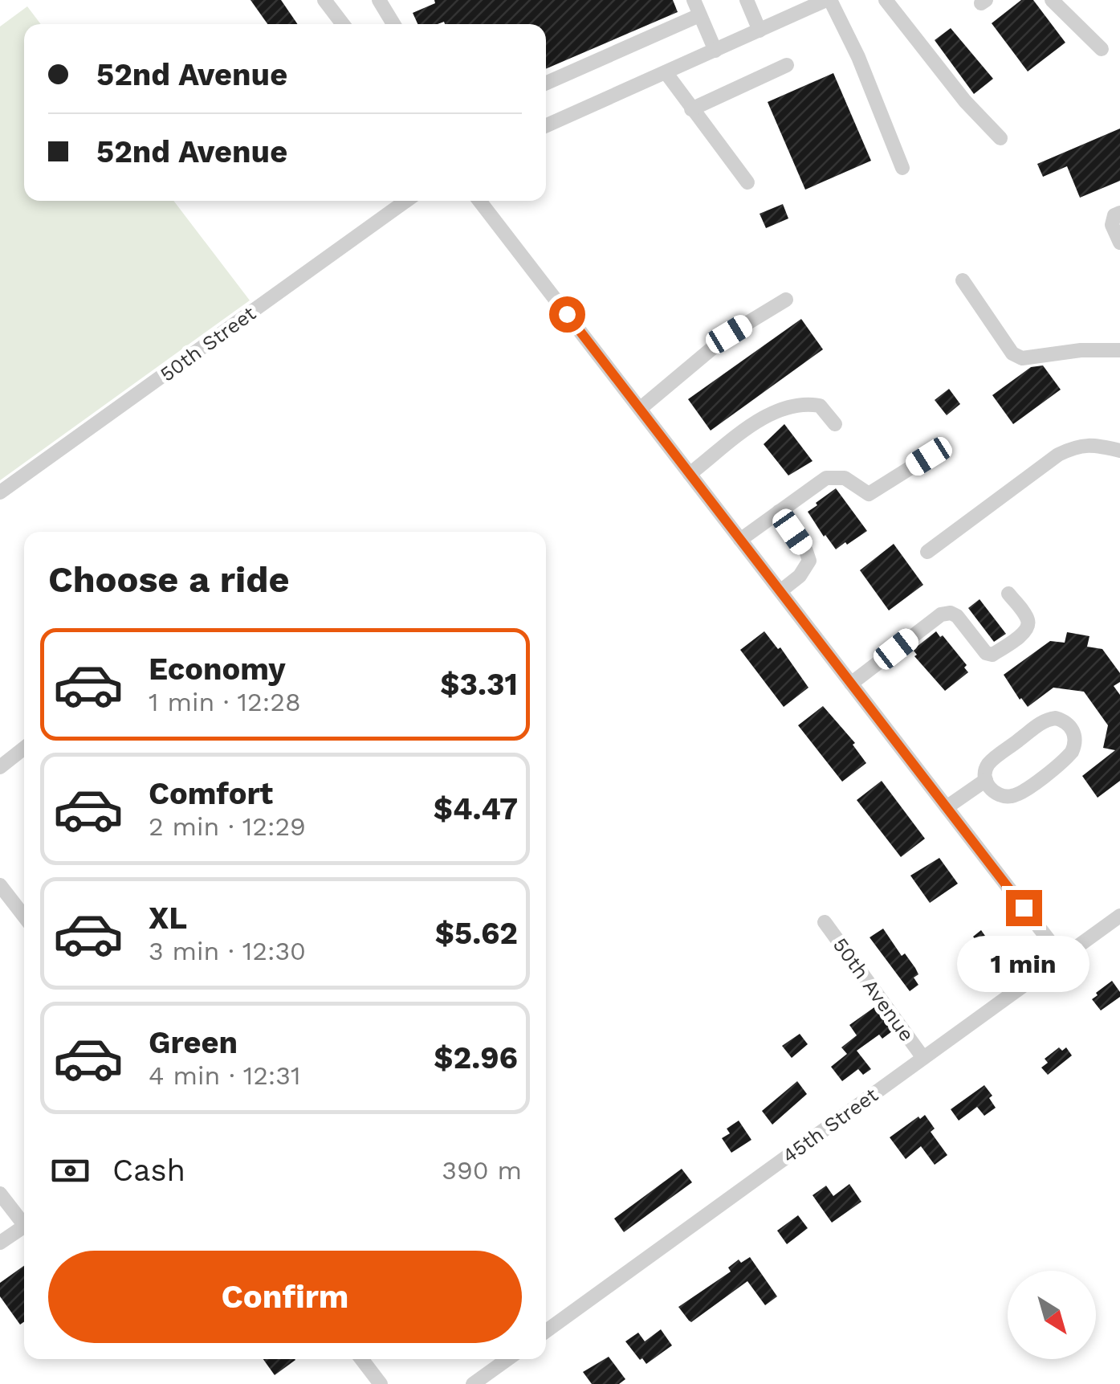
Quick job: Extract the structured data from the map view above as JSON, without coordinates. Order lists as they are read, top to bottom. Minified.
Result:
{"streets":{"street":["50th Street","50th Avenue","45th Street"]},"crossings":[["50th Avenue","45th Street"]],"north":"bottom right","page":{"banner":["52nd Avenue","52nd Avenue"],"heading":"Choose a ride","list":[{"name":"Economy","note":"1 min · 12:28","value":"$3.31"},{"name":"Comfort","note":"2 min · 12:29","value":"$4.47"},{"name":"XL","note":"3 min · 12:30","value":"$5.62"},{"name":"Green","note":"4 min · 12:31","value":"$2.96"}],"bubble":"1 min","pay":["Cash","390 m"],"buttons":"Confirm"}}
